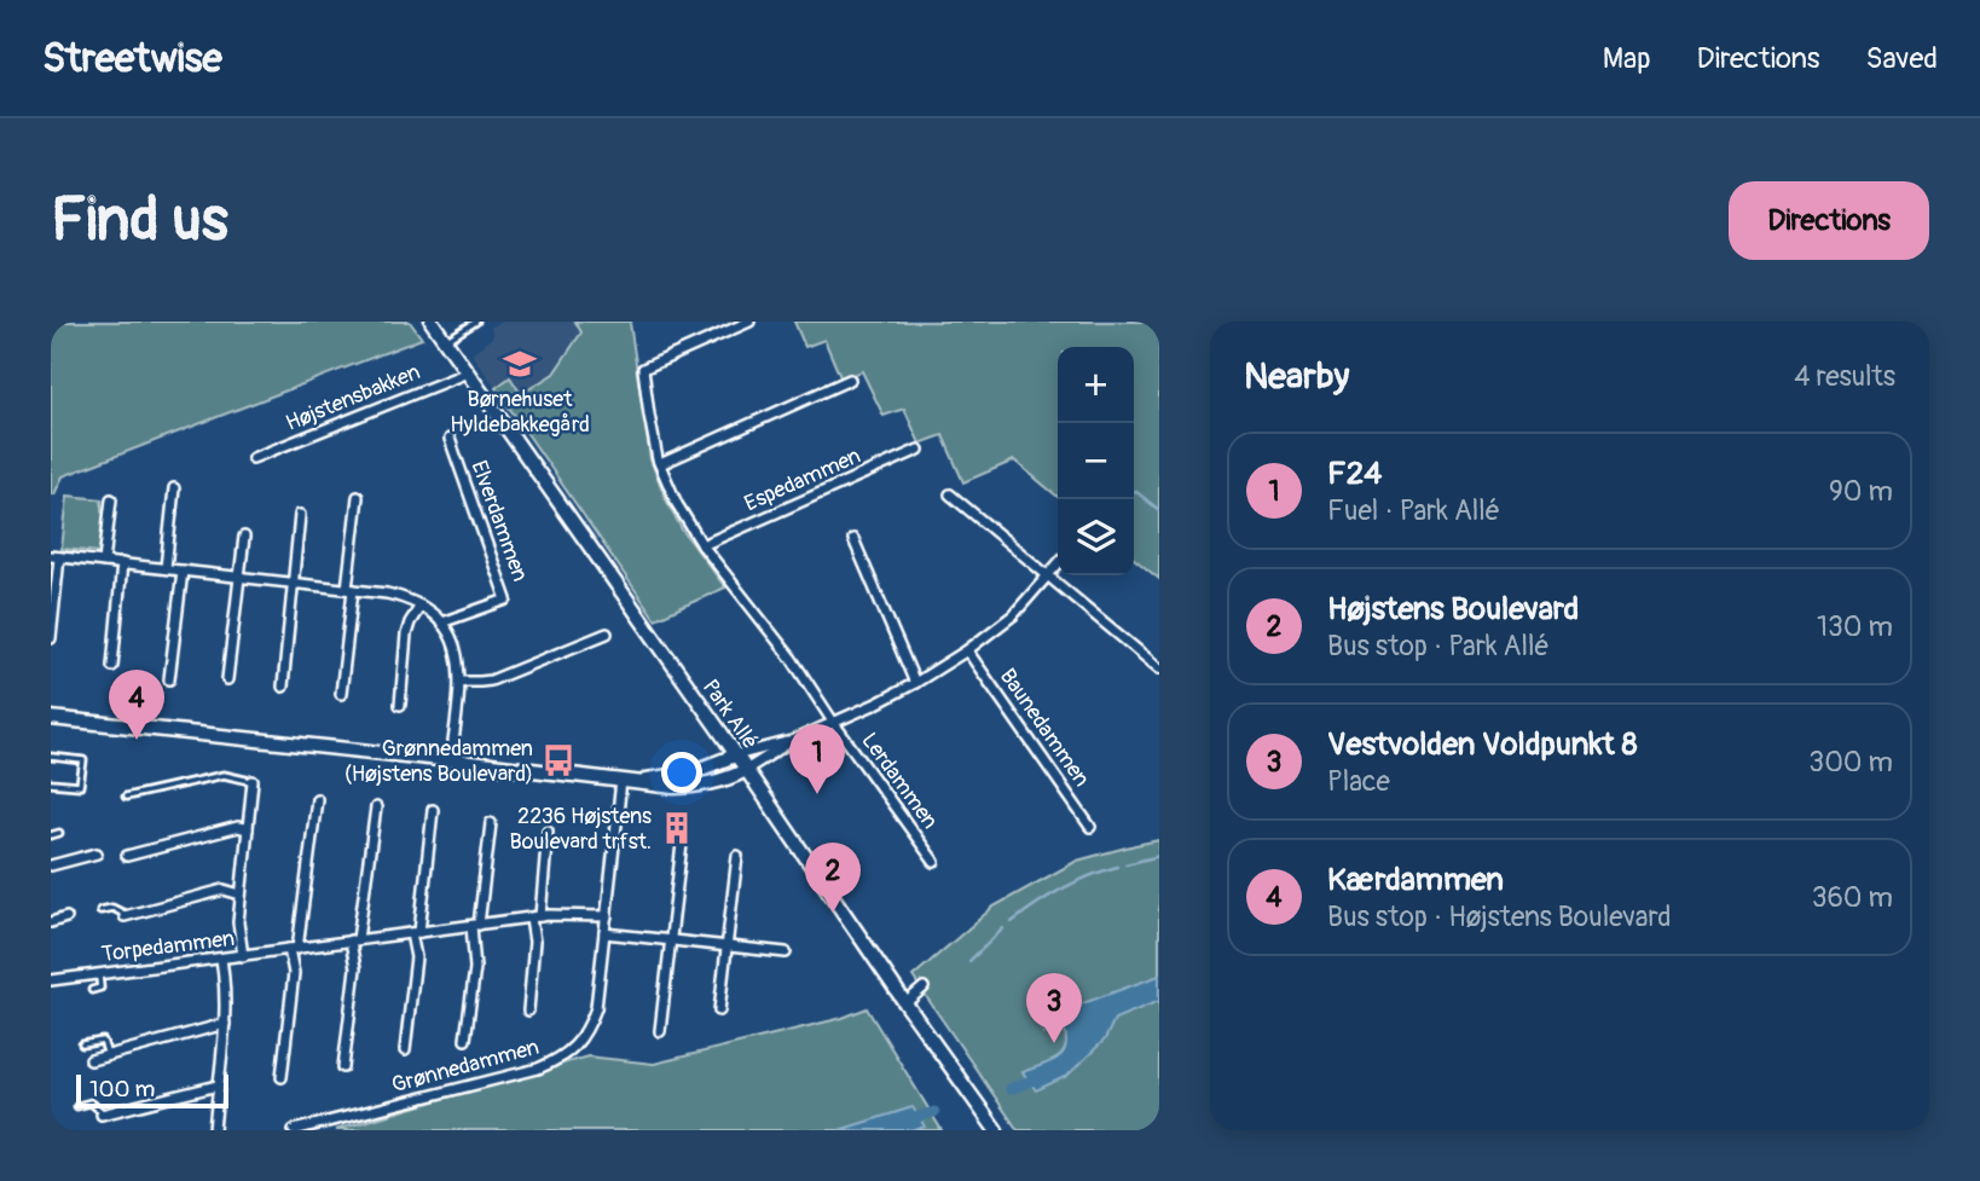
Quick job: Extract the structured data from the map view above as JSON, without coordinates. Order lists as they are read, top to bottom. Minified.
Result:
{"streets":{"street":["Højstensbakken","Espedammen","Elverdammen","Park Allé","Baunedammen","Lerdammen","Torpedammen","Grønnedammen"]},"crossings":[["Højstensbakken","Park Allé"],["Torpedammen","Grønnedammen"]],"places":{"school or university":["Børnehuset Hyldebakkegård"],"bus stop":["Grønnedammen (Højstens Boulevard)"],"building":["2236 Højstens Boulevard trfst."]},"scale_bar":"100 m","page":{"header":"Streetwise","nav":["Map","Directions","Saved"],"buttons":"Directions","title":"Find us","heading":["Nearby","4 results"],"map_buttons":["+","−"],"list":[{"mark":"1","name":"F24","note":"Fuel · Park Allé","value":"90 m"},{"mark":"2","name":"Højstens Boulevard","note":"Bus stop · Park Allé","value":"130 m"},{"mark":"3","name":"Vestvolden Voldpunkt 8","note":"Place","value":"300 m"},{"mark":"4","name":"Kærdammen","note":"Bus stop · Højstens Boulevard","value":"360 m"}],"pins":["4","1","2","3"],"scale":"100 m"}}
